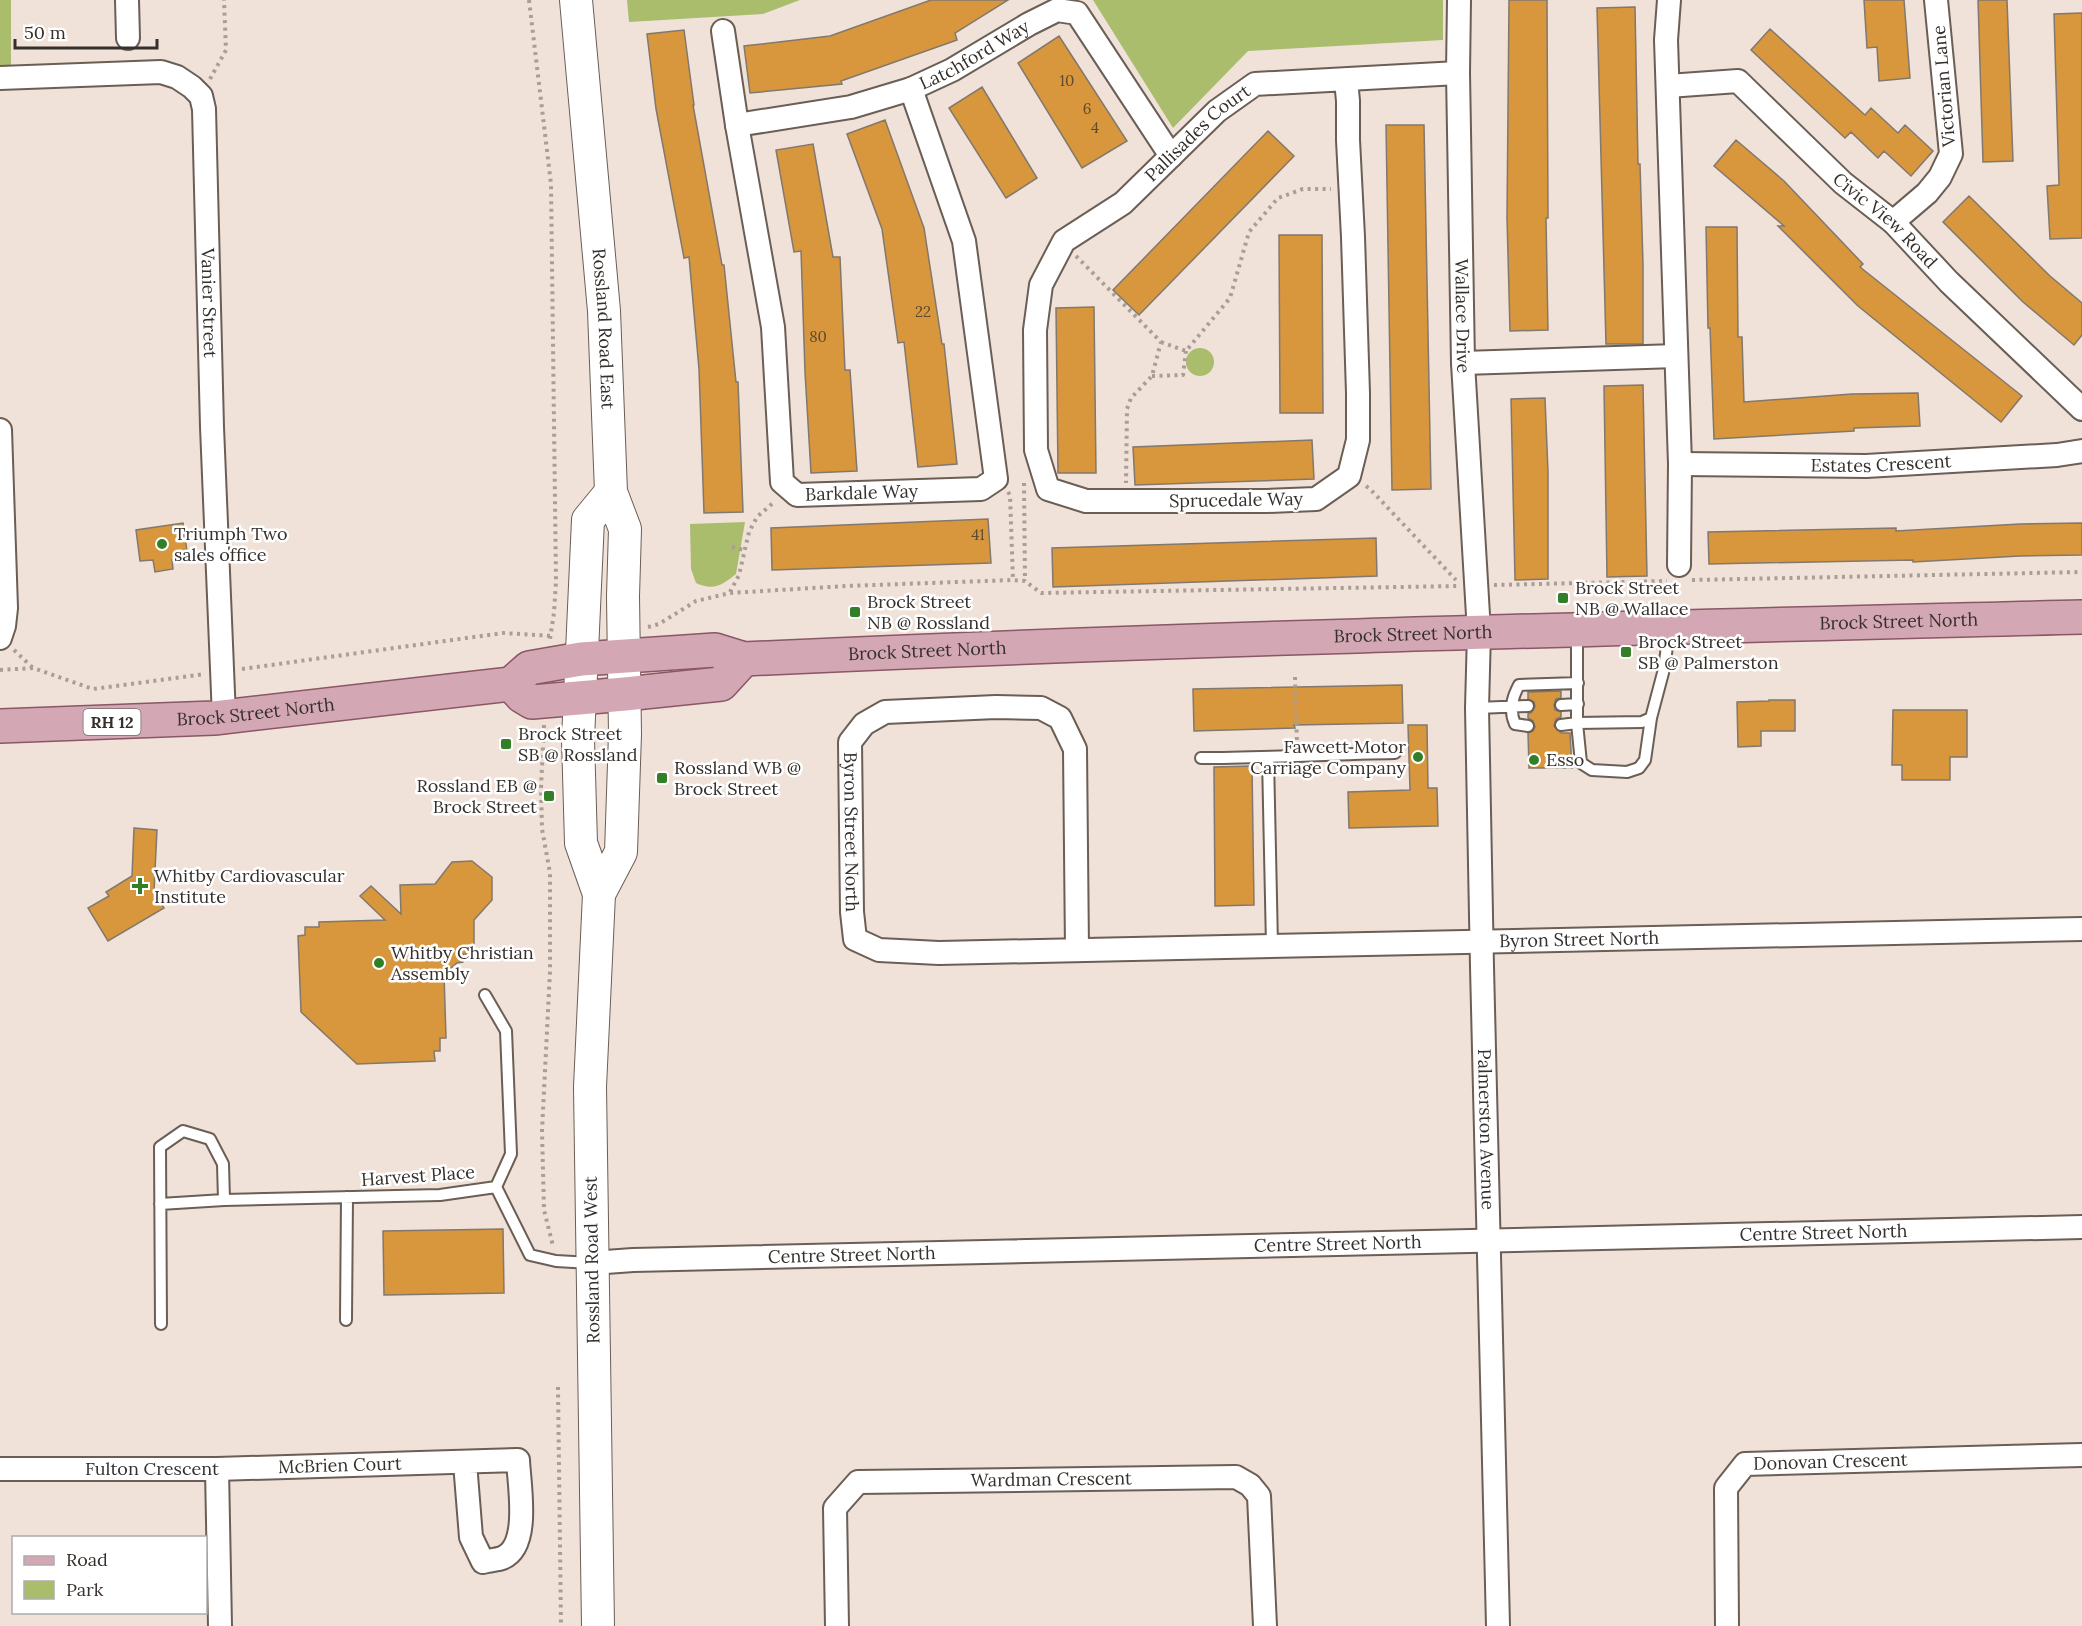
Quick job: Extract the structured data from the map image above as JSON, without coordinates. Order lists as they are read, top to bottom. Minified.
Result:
{"streets":{"main road":["Rossland Road East","Brock Street North","RH 12","Rossland Road West"],"street":["Latchford Way","Victorian Lane","Pallisades Court","Civic View Road","Vanier Street","Wallace Drive","Estates Crescent","Barkdale Way","Sprucedale Way","Byron Street North","Palmerston Avenue","Centre Street North","Donovan Crescent","McBrien Court","Fulton Crescent","Wardman Crescent"],"lane":["Harvest Place"]},"crossings":[["Latchford Way","Pallisades Court"],["Latchford Way","Barkdale Way"],["Victorian Lane","Civic View Road"],["Pallisades Court","Wallace Drive"],["Pallisades Court","Sprucedale Way"],["Vanier Street","Brock Street North"],["Wallace Drive","Brock Street North"],["Wallace Drive","Palmerston Avenue"],["Rossland Road East","Brock Street North"],["Rossland Road East","Rossland Road West"],["Brock Street North","Palmerston Avenue"],["Brock Street North","Rossland Road West"],["Byron Street North","Palmerston Avenue"],["Palmerston Avenue","Centre Street North"],["Harvest Place","Centre Street North"],["Harvest Place","Rossland Road West"],["Centre Street North","Rossland Road West"],["McBrien Court","Fulton Crescent"]],"places":{"other":["Triumph Two sales office","Fawcett Motor Carriage Company","Esso","Whitby Christian Assembly"],"transit":["Brock Street NB @ Wallace","Brock Street NB @ Rossland","Brock Street SB @ Palmerston","Brock Street SB @ Rossland","Rossland WB @ Brock Street","Rossland EB @ Brock Street"],"health":["Whitby Cardiovascular Institute"]},"house_numbers":["10","6","4","22","80","41"],"legend":["Road","Park"],"scale_bar":"50 m"}
